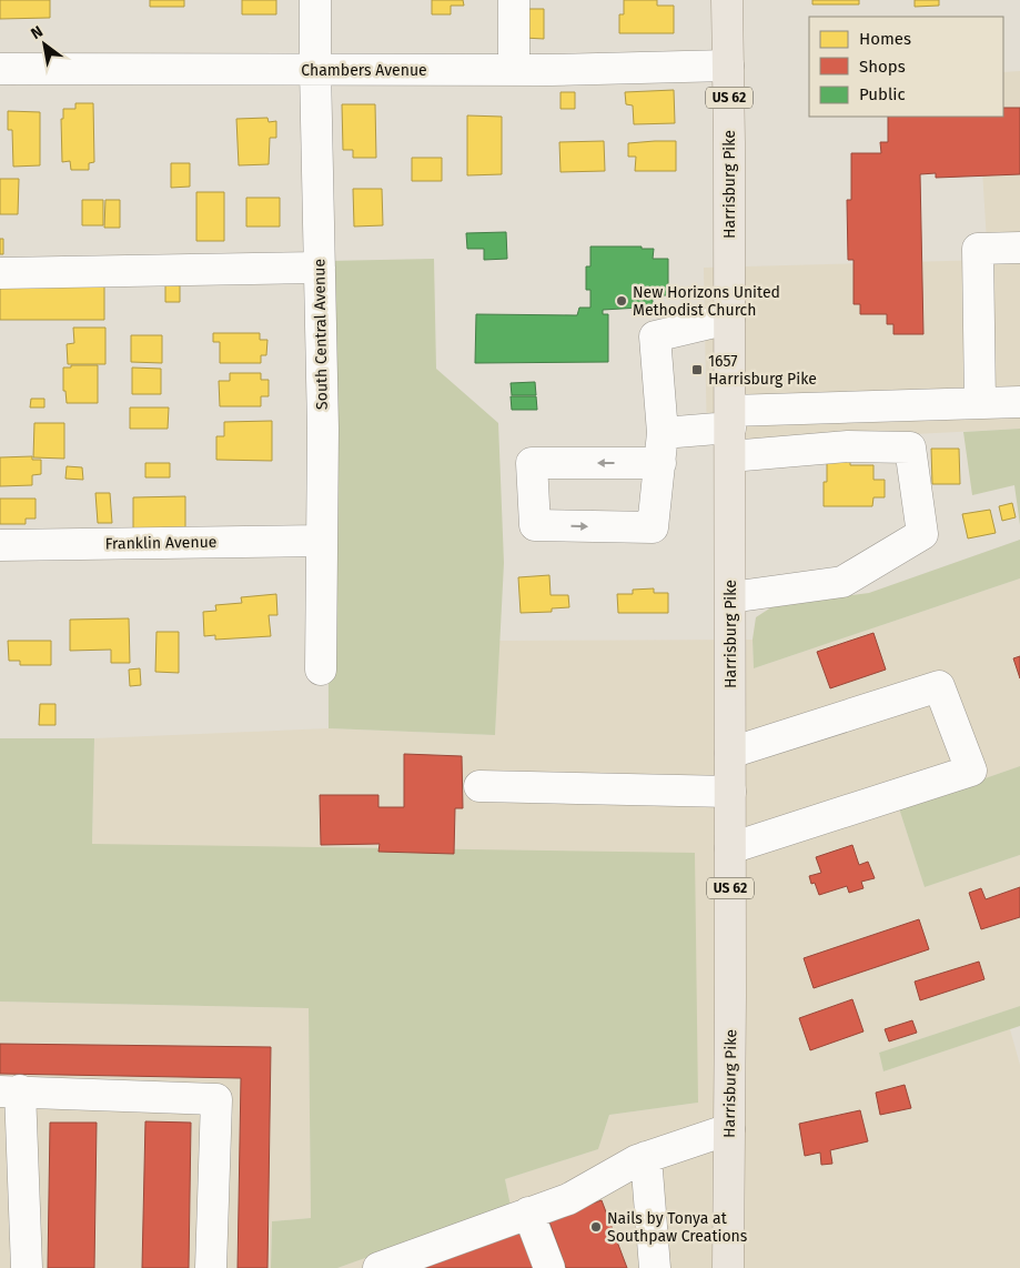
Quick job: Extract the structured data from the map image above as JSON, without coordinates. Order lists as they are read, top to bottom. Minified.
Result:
{"streets":{"main road":["US 62","Harrisburg Pike"],"street":["Chambers Avenue","South Central Avenue","Franklin Avenue"]},"crossings":[["Chambers Avenue","Harrisburg Pike"],["Chambers Avenue","South Central Avenue"],["South Central Avenue","Franklin Avenue"]],"places":{"other":["New Horizons United Methodist Church","Nails by Tonya at Southpaw Creations"],"transit":["1657 Harrisburg Pike"]},"legend":["Homes","Shops","Public"],"north":"top left"}
